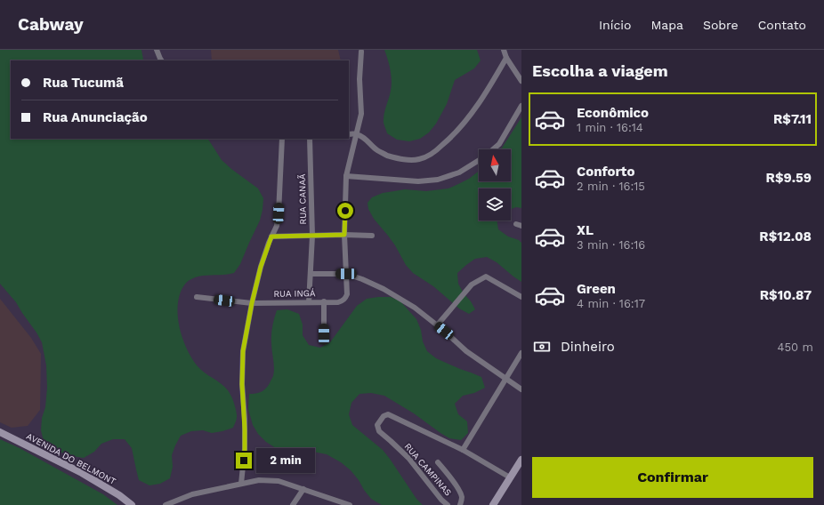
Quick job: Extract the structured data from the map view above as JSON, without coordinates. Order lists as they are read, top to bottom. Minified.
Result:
{"streets":{"street":["RUA CANAÃ","RUA INGÁ","AVENIDA DO BELMONT","RUA CAMPINAS"]},"crossings":[["RUA CANAÃ","RUA INGÁ"]],"north":"top","page":{"header":"Cabway","nav":["Início","Mapa","Sobre","Contato"],"heading":"Escolha a viagem","banner":["Rua Tucumã","Rua Anunciação"],"list":[{"name":"Econômico","note":"1 min · 16:14","value":"R$7.11"},{"name":"Conforto","note":"2 min · 16:15","value":"R$9.59"},{"name":"XL","note":"3 min · 16:16","value":"R$12.08"},{"name":"Green","note":"4 min · 16:17","value":"R$10.87"}],"pay":["Dinheiro","450 m"],"bubble":"2 min","buttons":"Confirmar"}}
